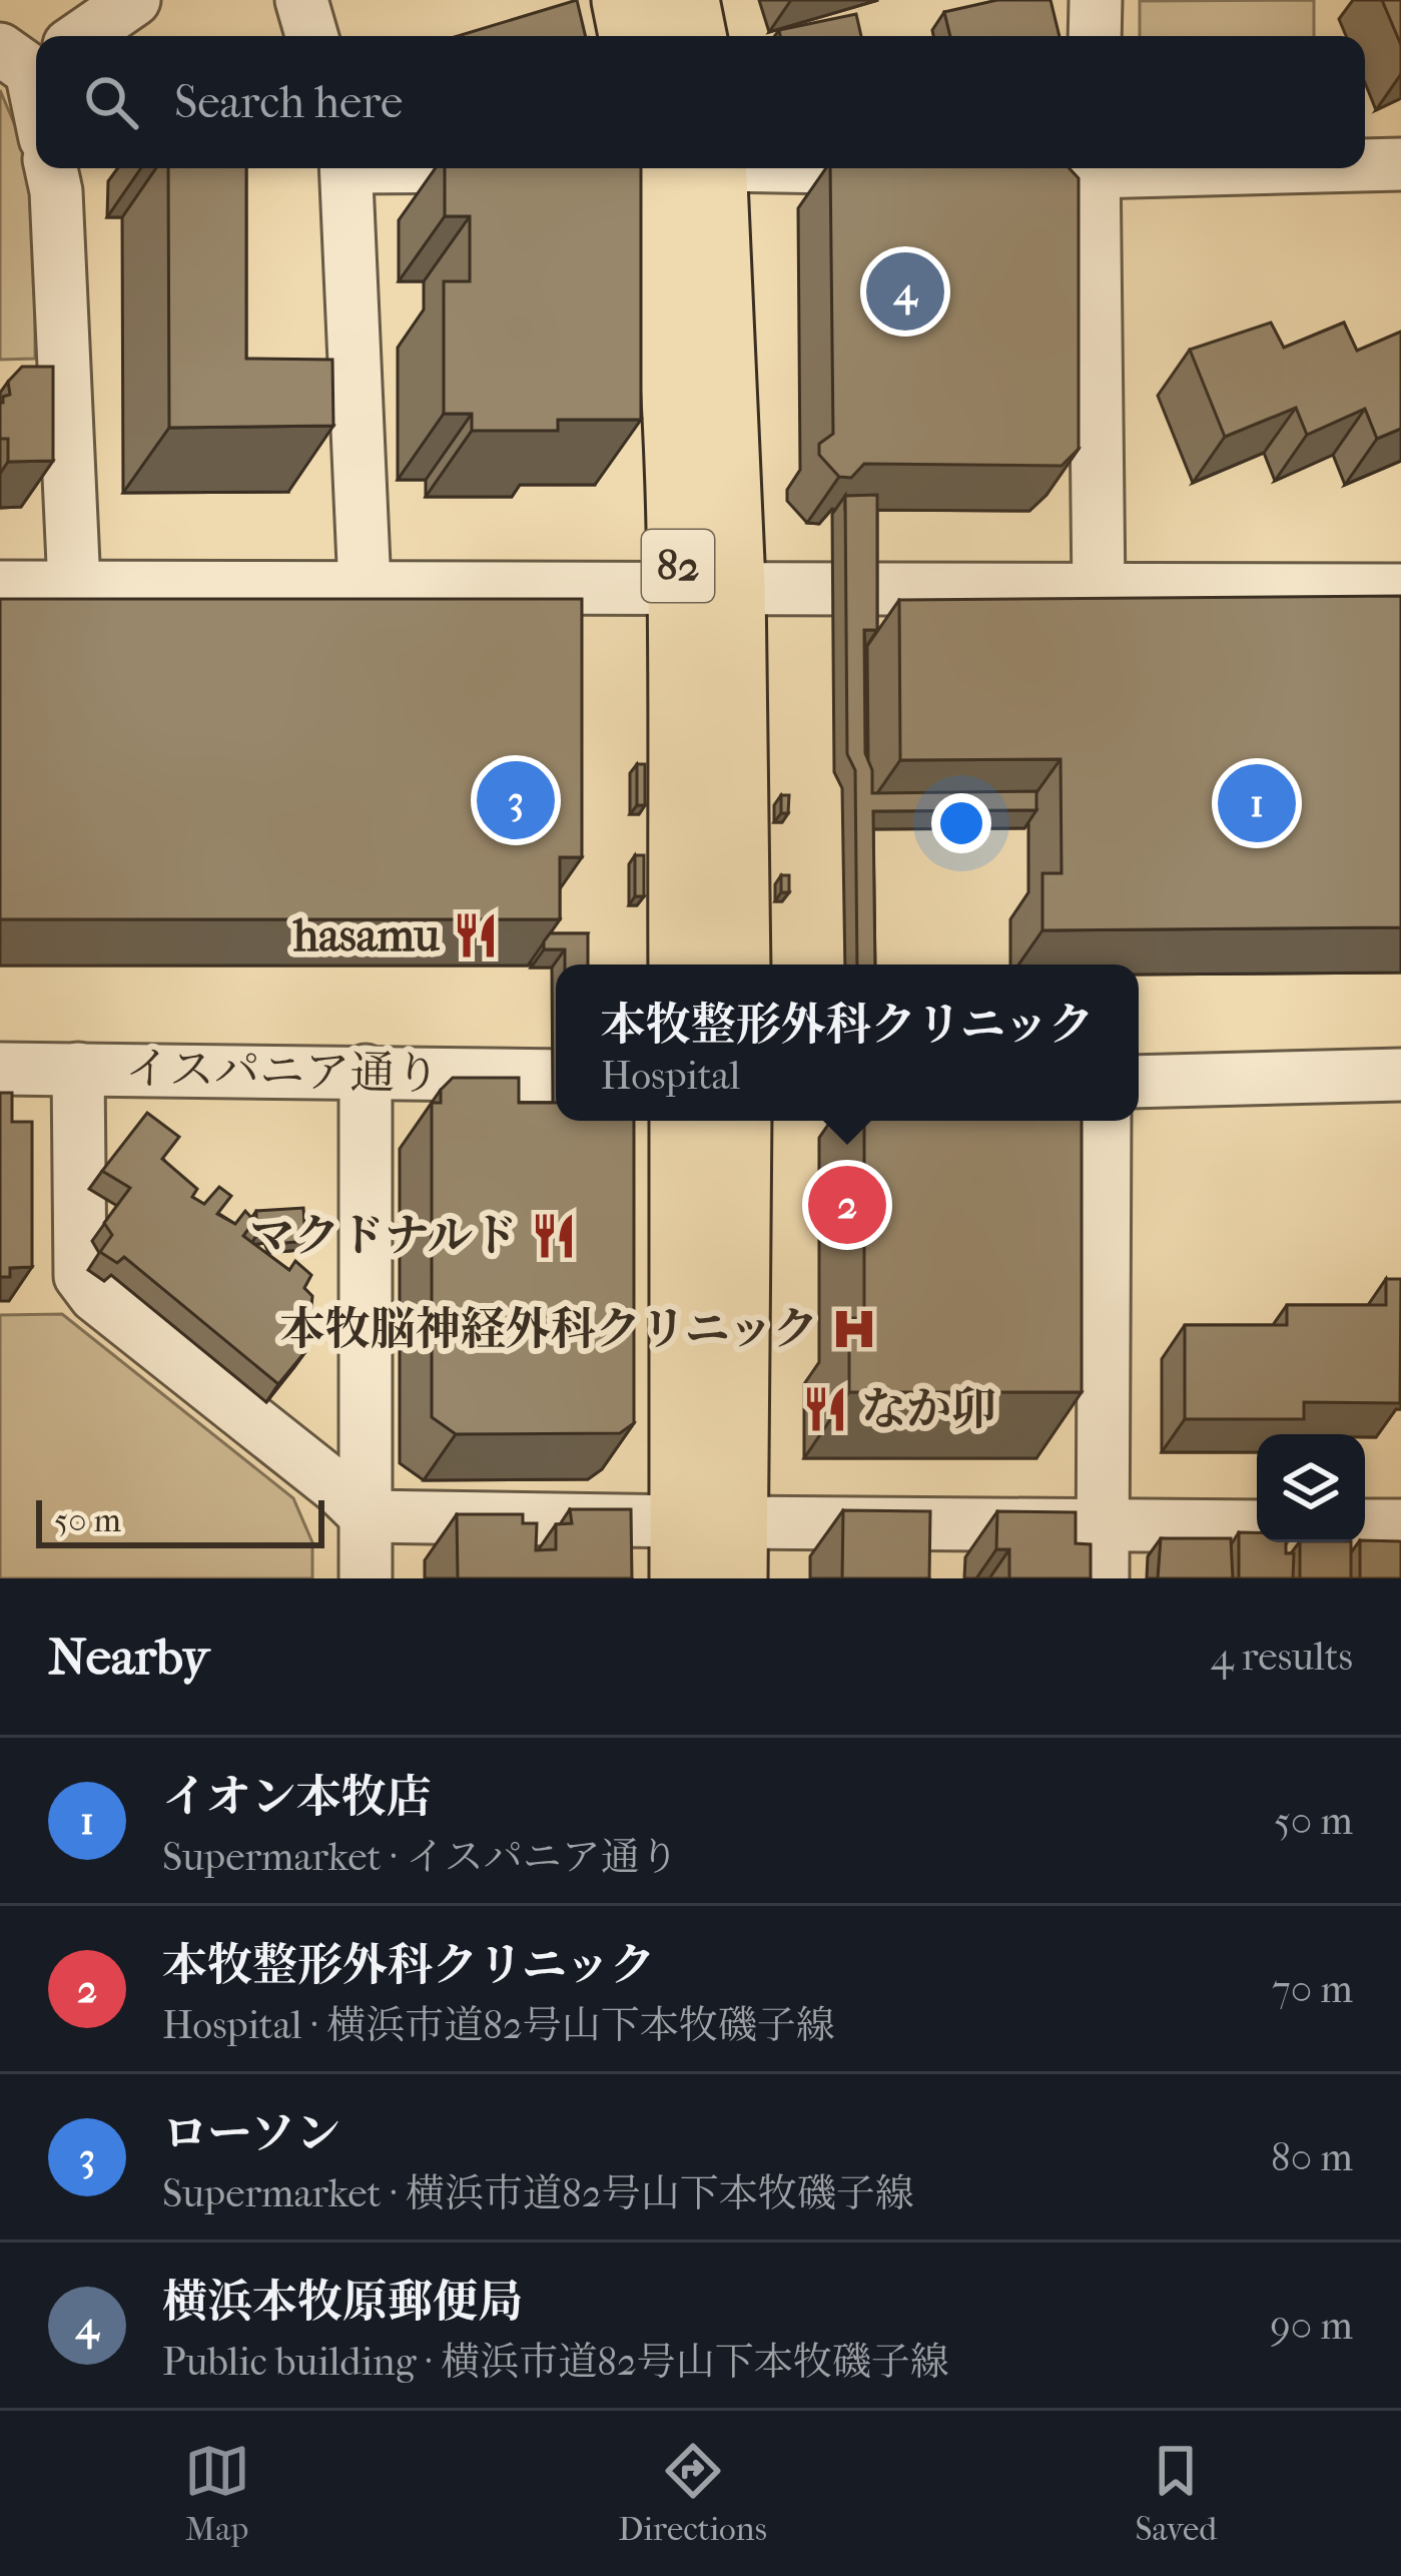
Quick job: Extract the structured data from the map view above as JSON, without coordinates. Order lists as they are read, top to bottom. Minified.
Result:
{"streets":{"main road":["82"],"street":["イスパニア通り"]},"places":{"restaurant":["hasamu","マクドナルド","なか卯"],"hospital":["本牧脳神経外科クリニック"]},"scale_bar":"50 m","page":{"search":"Search here","pins":["4","3","1","2"],"popup":["本牧整形外科クリニック","Hospital"],"scale":"50 m","heading":["Nearby","4 results"],"list":[{"mark":"1","name":"イオン本牧店","note":"Supermarket · イスパニア通り","value":"50 m"},{"mark":"2","name":"本牧整形外科クリニック","note":"Hospital · 横浜市道82号山下本牧磯子線","value":"70 m"},{"mark":"3","name":"ローソン","note":"Supermarket · 横浜市道82号山下本牧磯子線","value":"80 m"},{"mark":"4","name":"横浜本牧原郵便局","note":"Public building · 横浜市道82号山下本牧磯子線","value":"90 m"}],"nav":["Map","Directions","Saved"]}}
